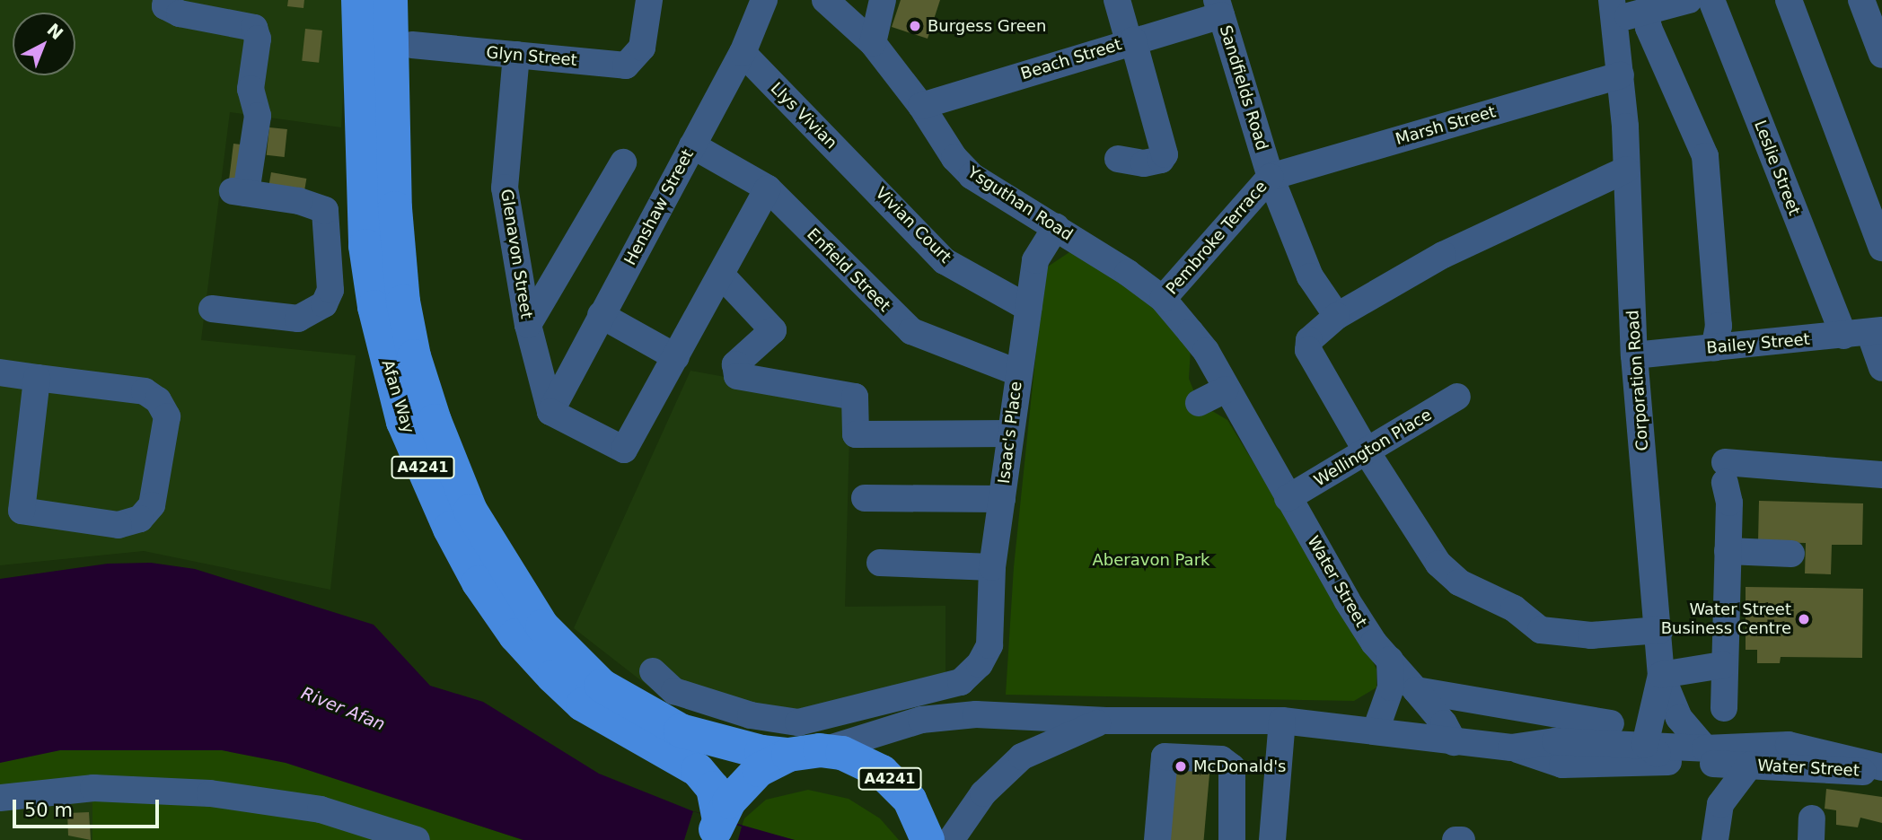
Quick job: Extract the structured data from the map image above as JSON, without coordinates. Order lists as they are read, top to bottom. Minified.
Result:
{"streets":{"main road":["Afan Way","A4241"],"street":["Glyn Street","Beach Street","Sandfields Road","Llys Vivian","Marsh Street","Leslie Street","Ysguthan Road","Henshaw Street","Vivian Court","Pembroke Terrace","Glenavon Street","Enfield Street","Bailey Street","Corporation Road","Isaac's Place","Wellington Place","Water Street"]},"crossings":[["Glyn Street","Glenavon Street"],["Beach Street","Sandfields Road"],["Beach Street","Ysguthan Road"],["Sandfields Road","Marsh Street"],["Sandfields Road","Pembroke Terrace"],["Llys Vivian","Henshaw Street"],["Llys Vivian","Vivian Court"],["Marsh Street","Pembroke Terrace"],["Marsh Street","Corporation Road"],["Leslie Street","Bailey Street"],["Ysguthan Road","Pembroke Terrace"],["Ysguthan Road","Isaac's Place"],["Ysguthan Road","Water Street"],["Henshaw Street","Glenavon Street"],["Henshaw Street","Enfield Street"],["Vivian Court","Isaac's Place"],["Pembroke Terrace","Water Street"],["Enfield Street","Isaac's Place"],["Bailey Street","Corporation Road"],["Corporation Road","Water Street"],["Afan Way","A4241"],["Wellington Place","Water Street"],["A4241","Water Street"]],"water":["River Afan"],"parks":["Aberavon Park"],"places":["Burgess Green","Water Street Business Centre","McDonald's"],"scale_bar":"50 m","north":"top right"}
